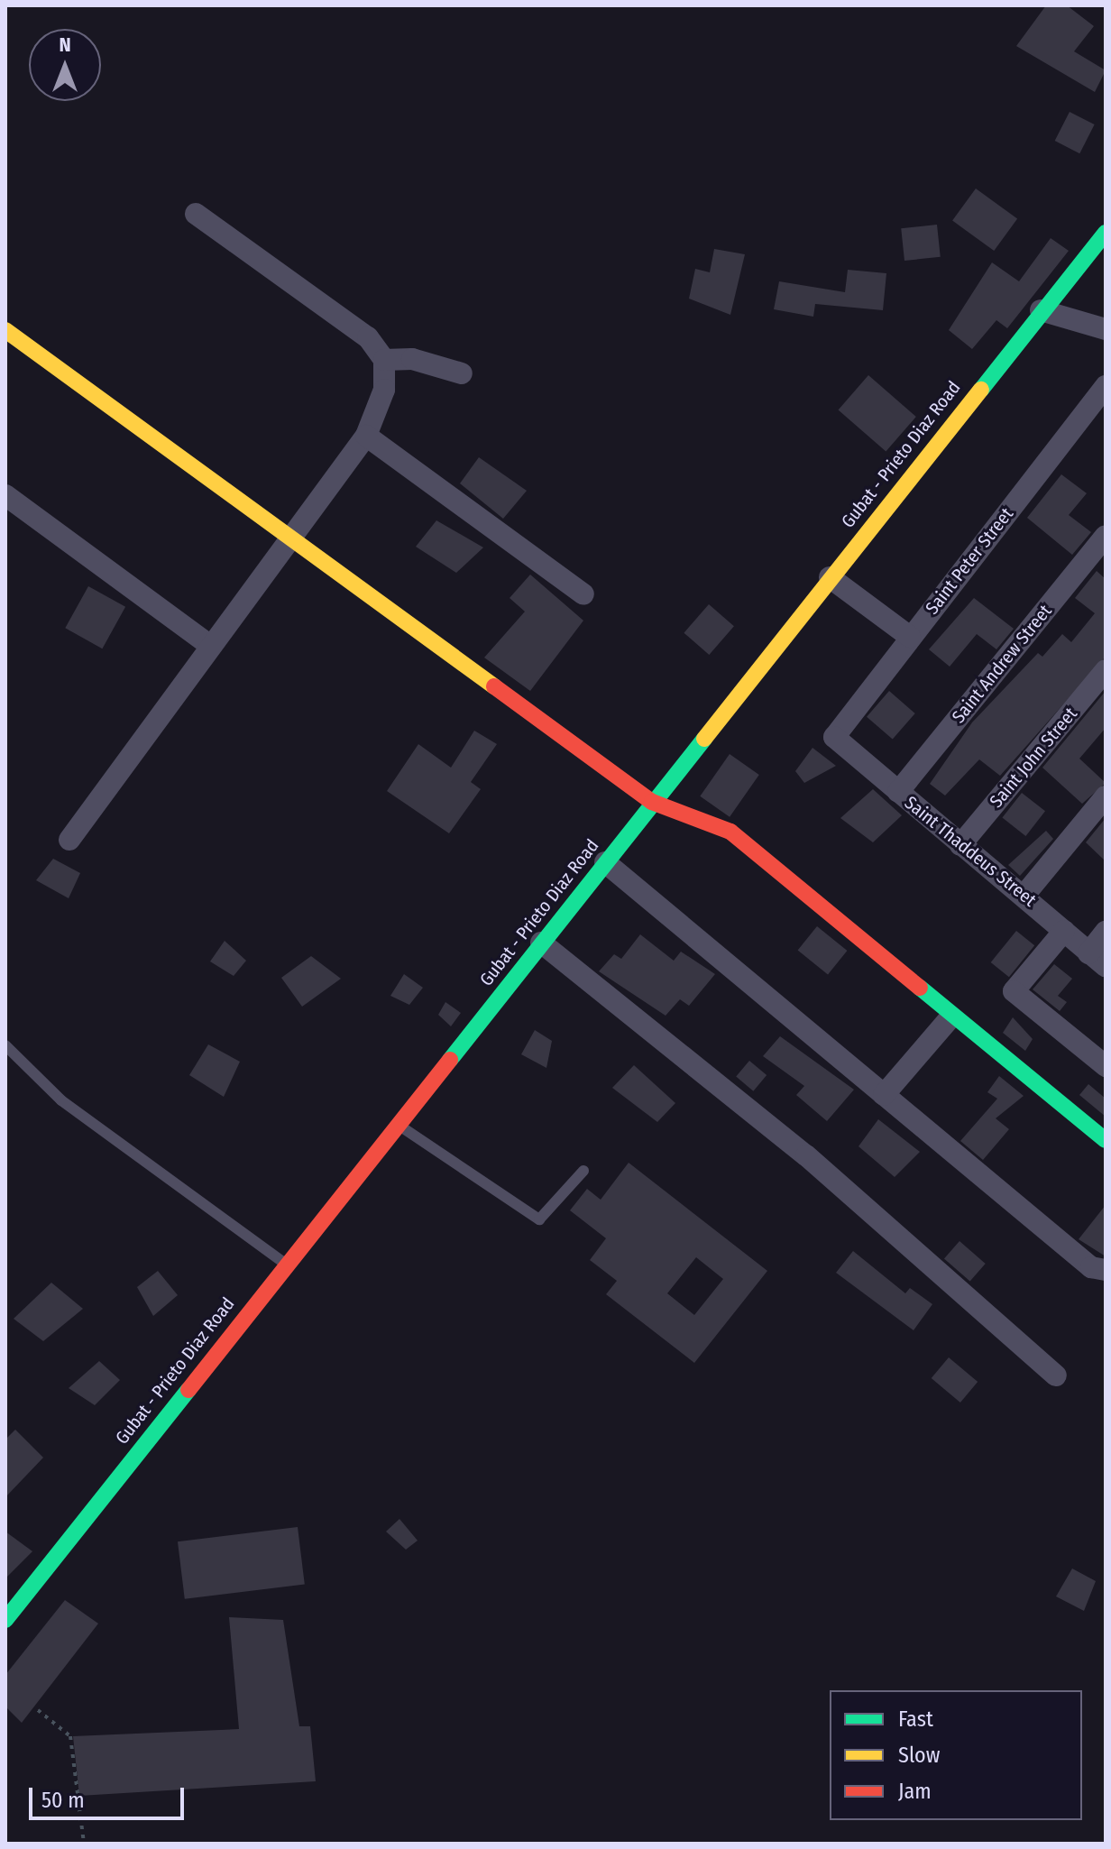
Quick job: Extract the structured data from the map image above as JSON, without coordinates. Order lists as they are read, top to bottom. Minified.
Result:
{"streets":{"main road":["Gubat - Prieto Diaz Road"],"street":["Saint Peter Street","Saint Andrew Street","Saint John Street","Saint Thaddeus Street"]},"crossings":[["Saint Peter Street","Saint Thaddeus Street"],["Saint Andrew Street","Saint Thaddeus Street"],["Saint John Street","Saint Thaddeus Street"]],"legend":["Fast","Slow","Jam"],"scale_bar":"50 m","north":"top"}
